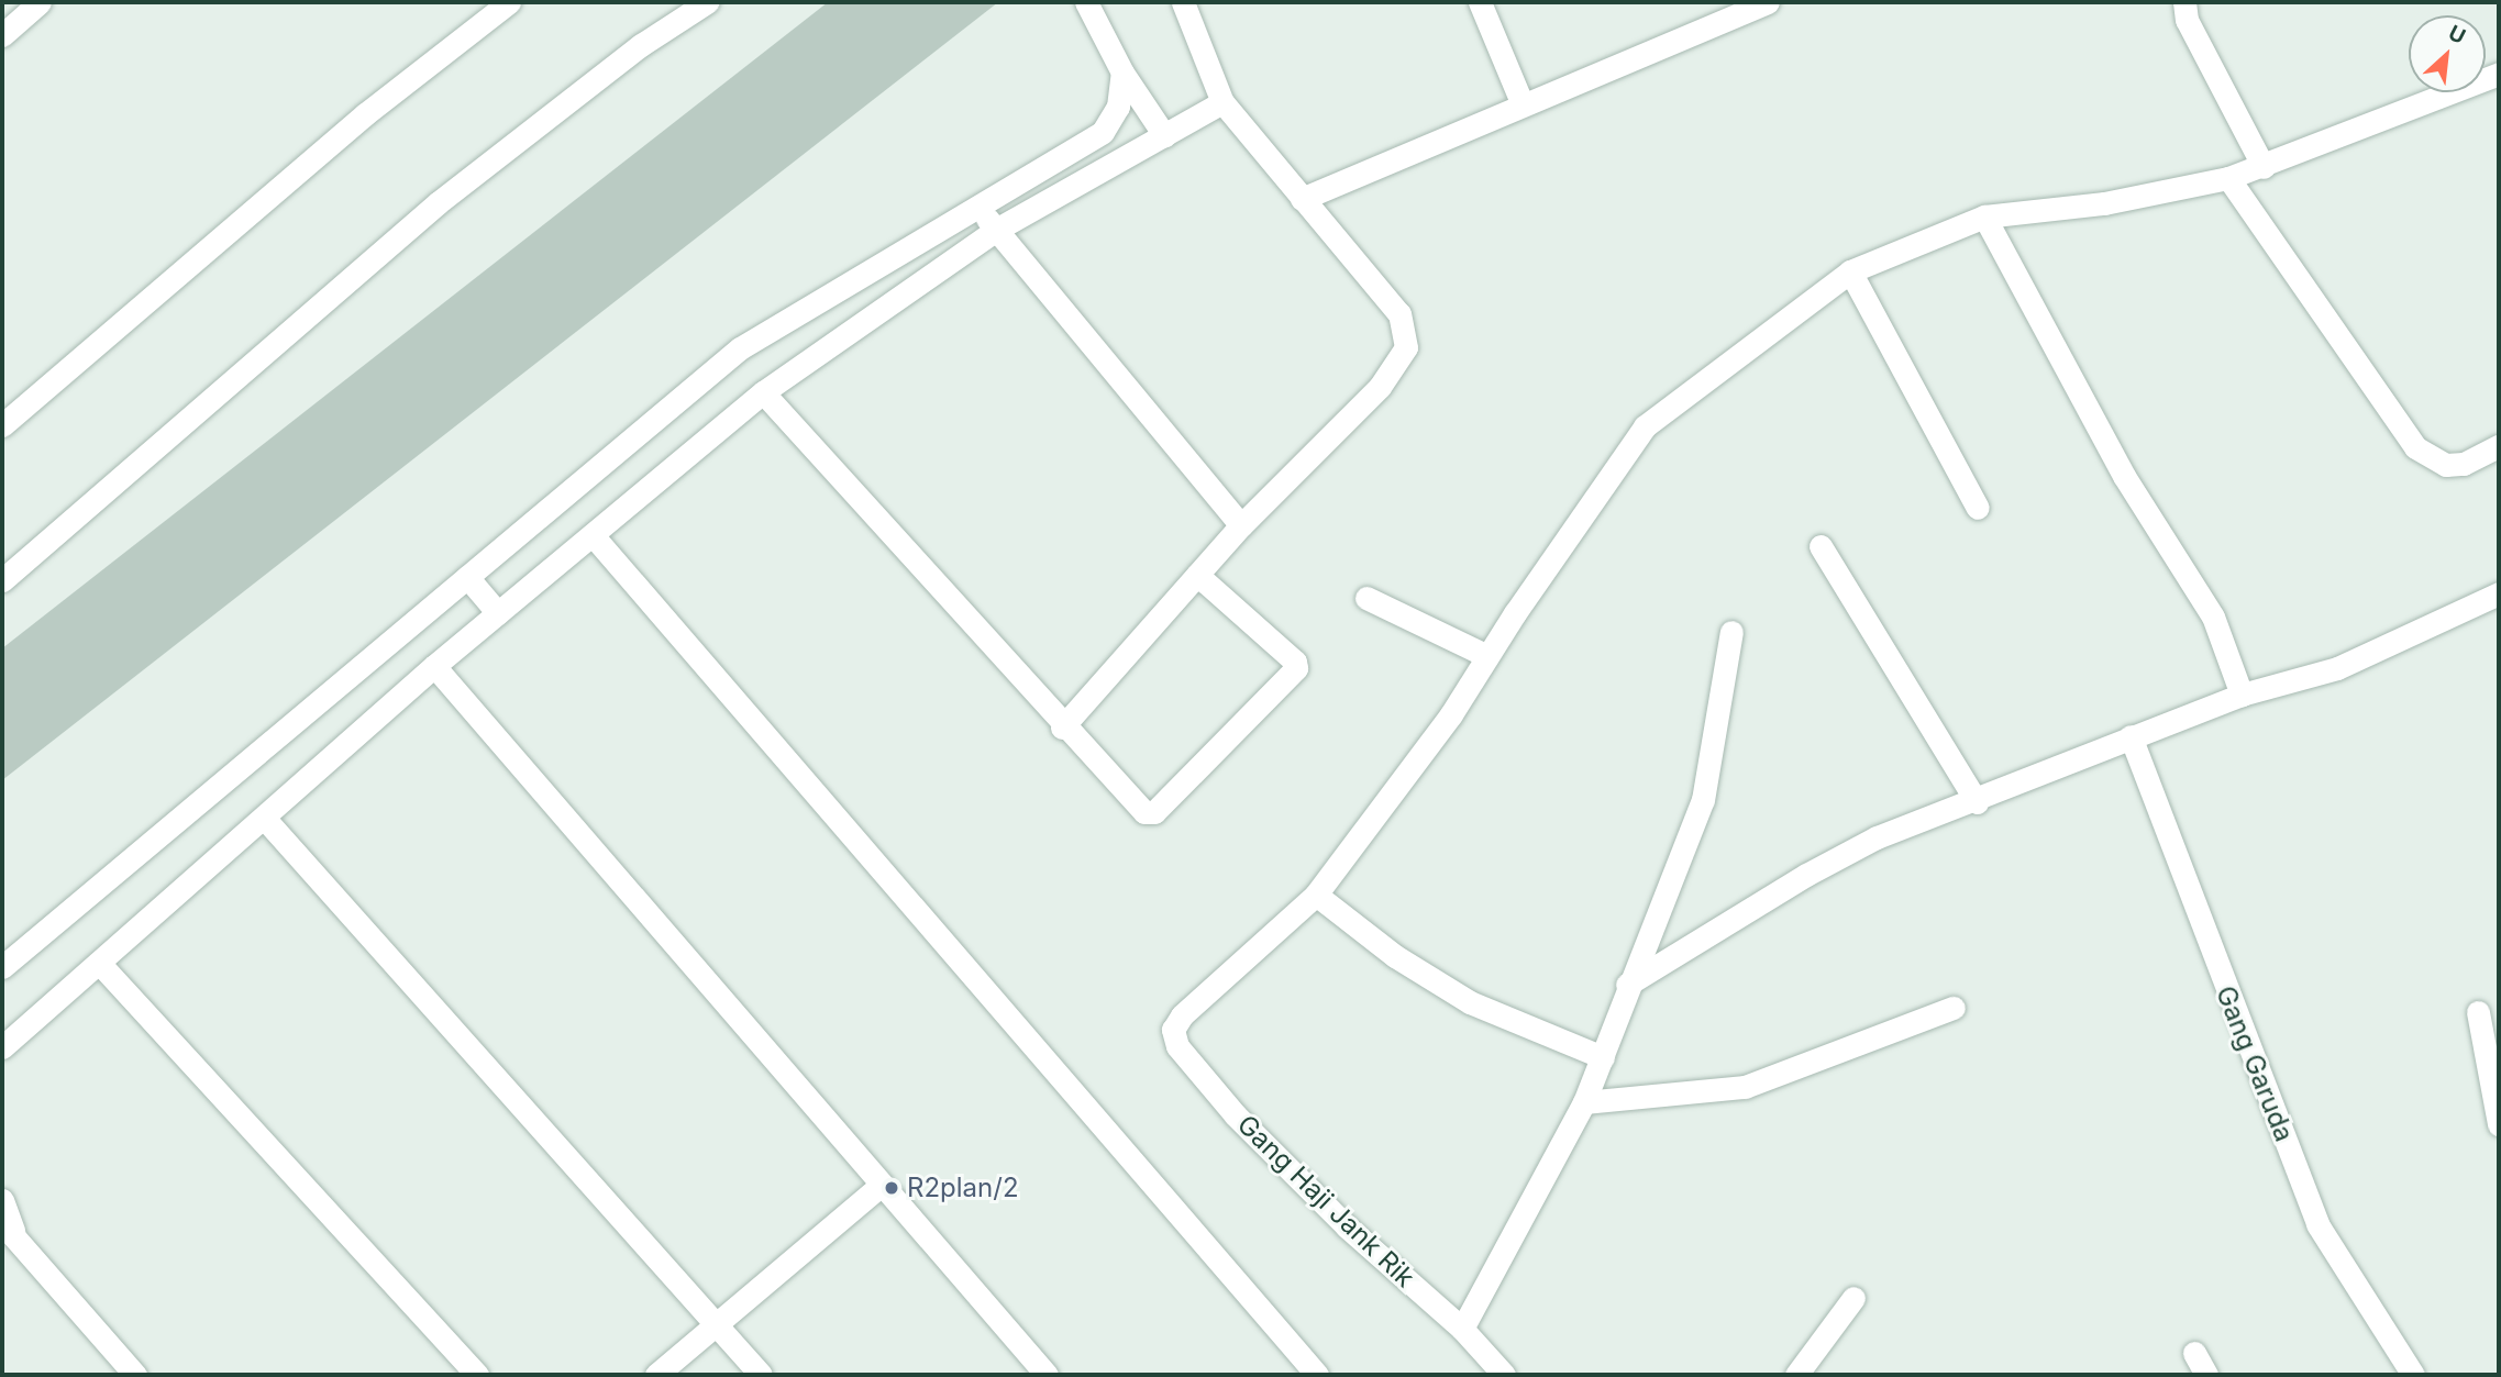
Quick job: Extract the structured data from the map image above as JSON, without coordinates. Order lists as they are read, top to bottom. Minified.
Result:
{"streets":{"street":["Gang Garuda","Gang Haji Jank Rik"]},"places":["R2plan/2"],"north":"top right"}
